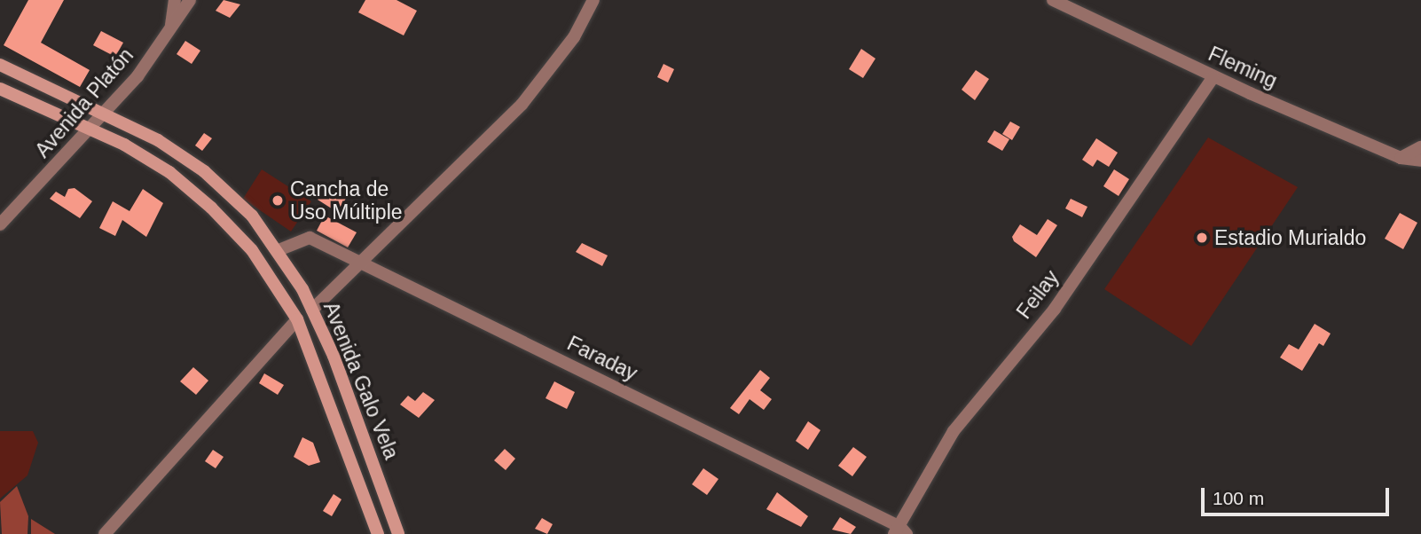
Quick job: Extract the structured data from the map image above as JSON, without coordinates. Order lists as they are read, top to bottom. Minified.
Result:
{"streets":{"main road":["Avenida Galo Vela"],"street":["Fleming","Avenida Platón","Feilay","Faraday"]},"crossings":[["Fleming","Feilay"],["Avenida Platón","Avenida Galo Vela"],["Feilay","Faraday"],["Faraday","Avenida Galo Vela"]],"places":["Cancha de Uso Múltiple","Estadio Murialdo"],"scale_bar":"100 m"}
